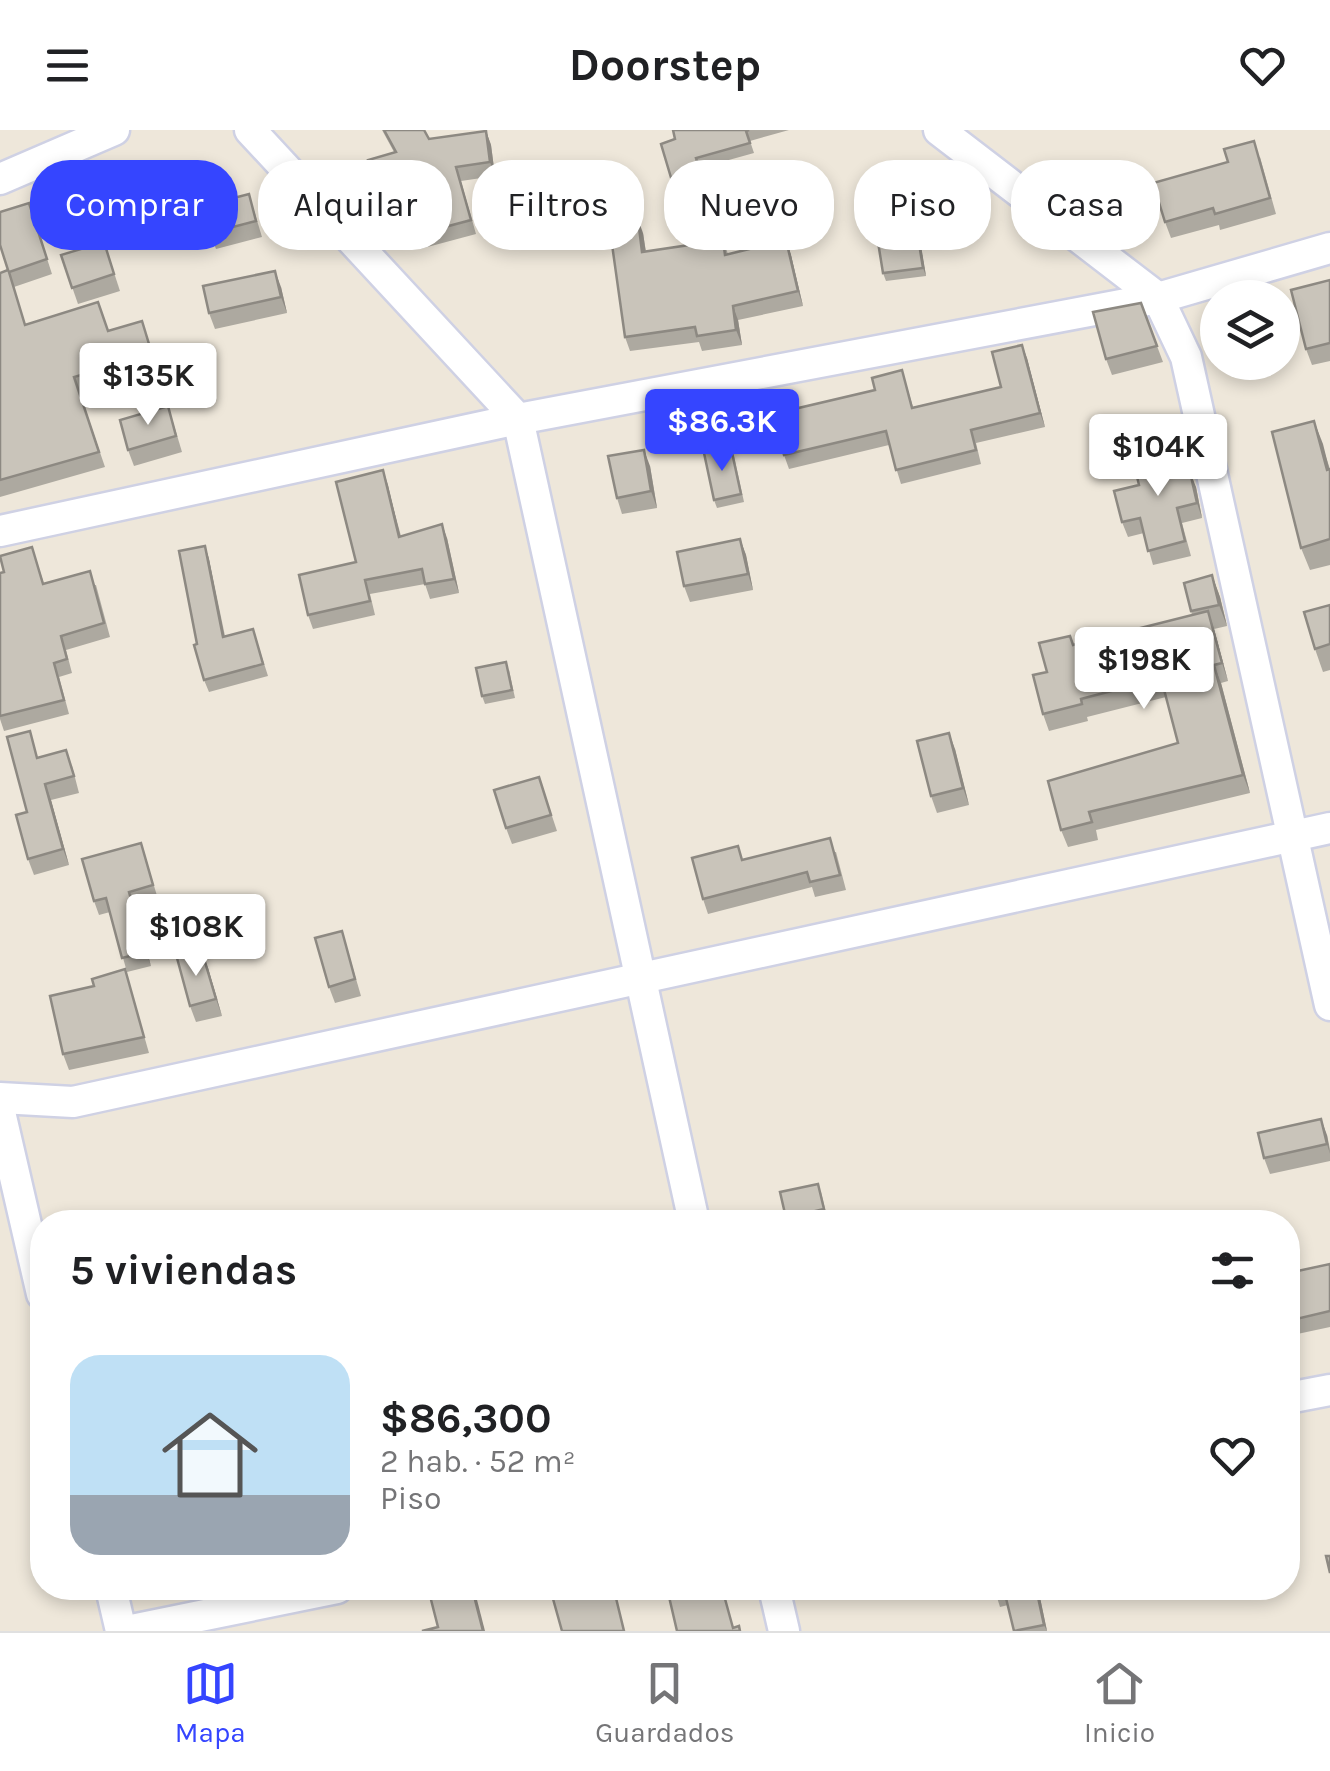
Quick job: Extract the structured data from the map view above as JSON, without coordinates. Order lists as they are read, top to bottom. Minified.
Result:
{"page":{"header":"Doorstep","chip":["Comprar","Alquilar","Filtros","Nuevo","Piso","Casa"],"price":["$135K","$86.3K","$104K","$198K","$108K"],"heading":"5 viviendas","list":[{"name":"$86,300","note":"2 hab. · 52 m² · Piso"}],"tabs":["Mapa","Guardados","Inicio"]}}
